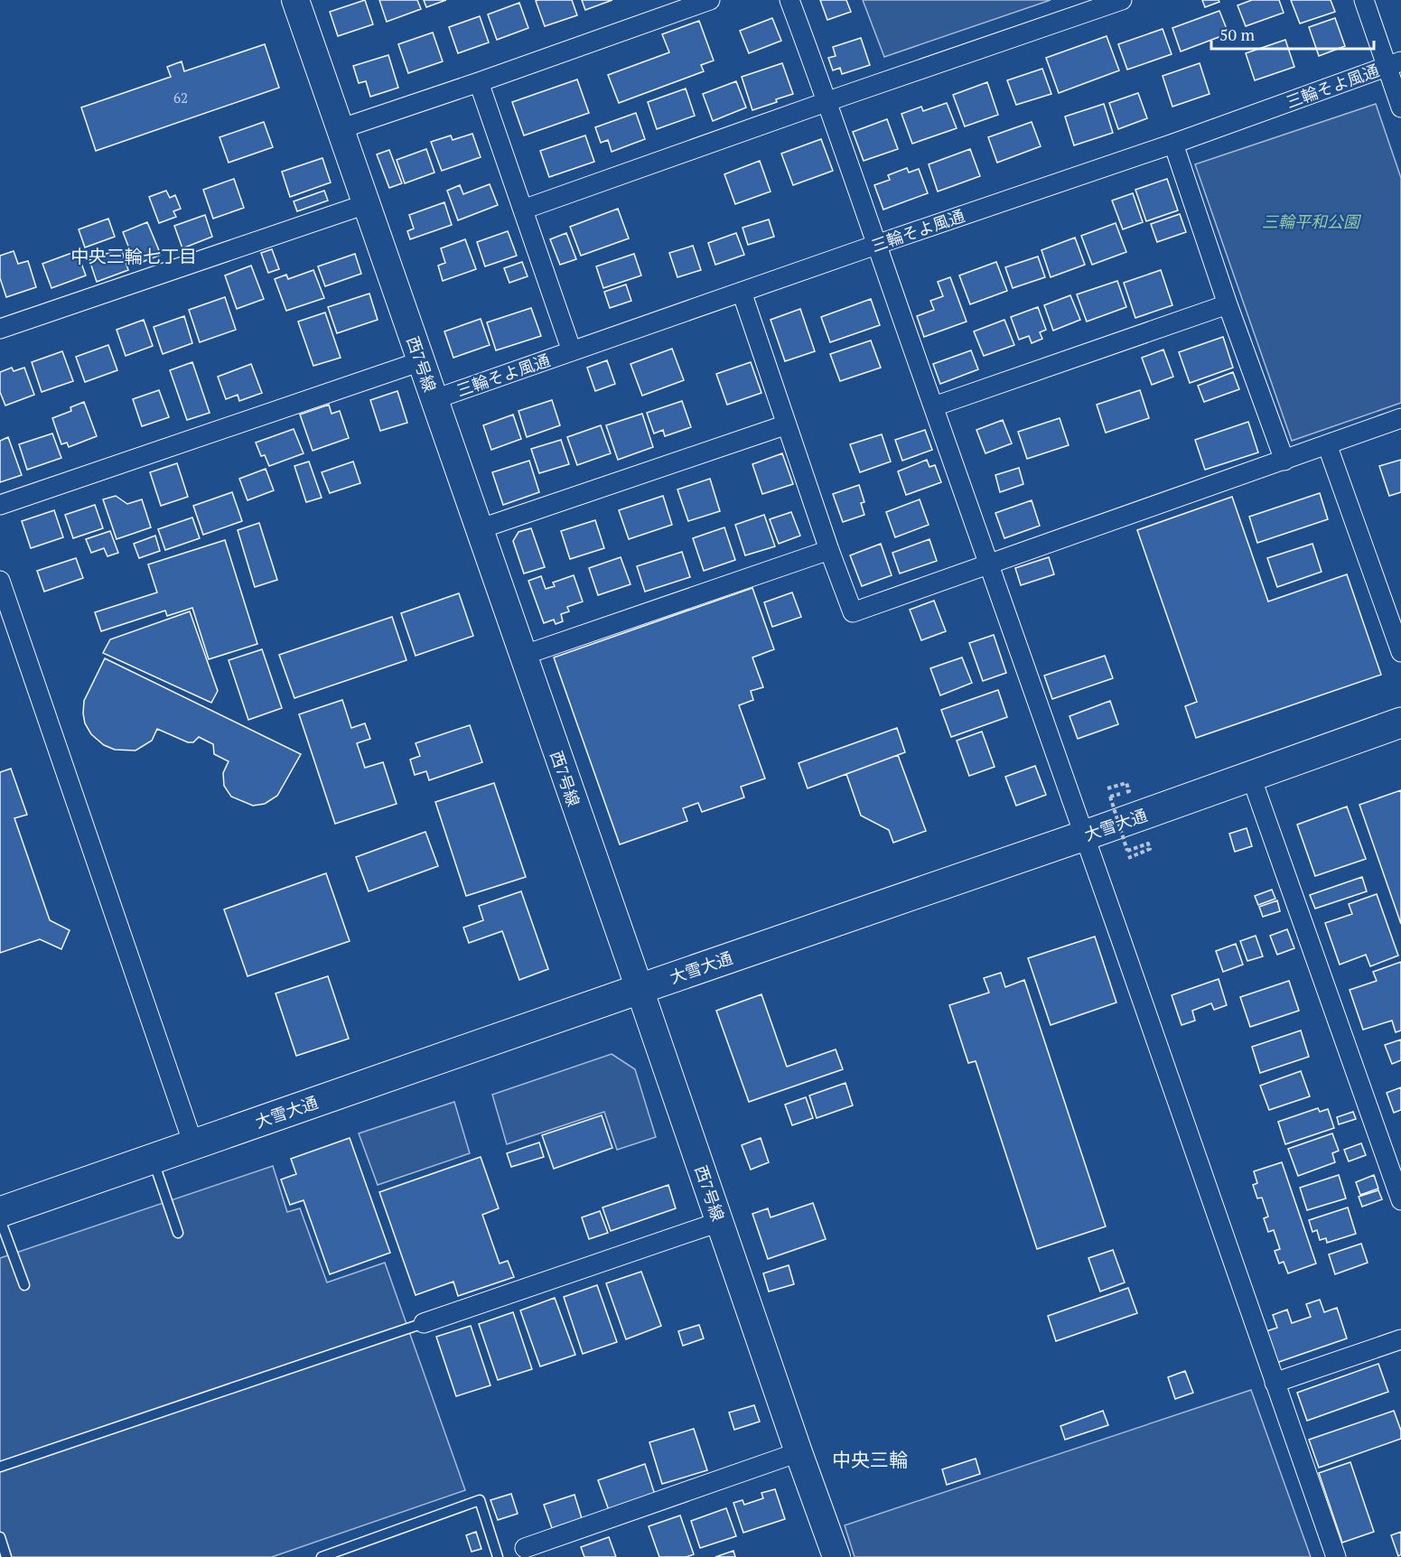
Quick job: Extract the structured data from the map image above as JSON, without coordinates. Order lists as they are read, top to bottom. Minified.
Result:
{"streets":{"highway":["大雪大通"],"street":["三輪そよ風通","西7号線"]},"crossings":[["三輪そよ風通","西7号線"],["西7号線","大雪大通"]],"districts":["中央三輪七丁目","中央三輪"],"parks":["三輪平和公園"],"house_numbers":["62"],"scale_bar":"50 m"}
